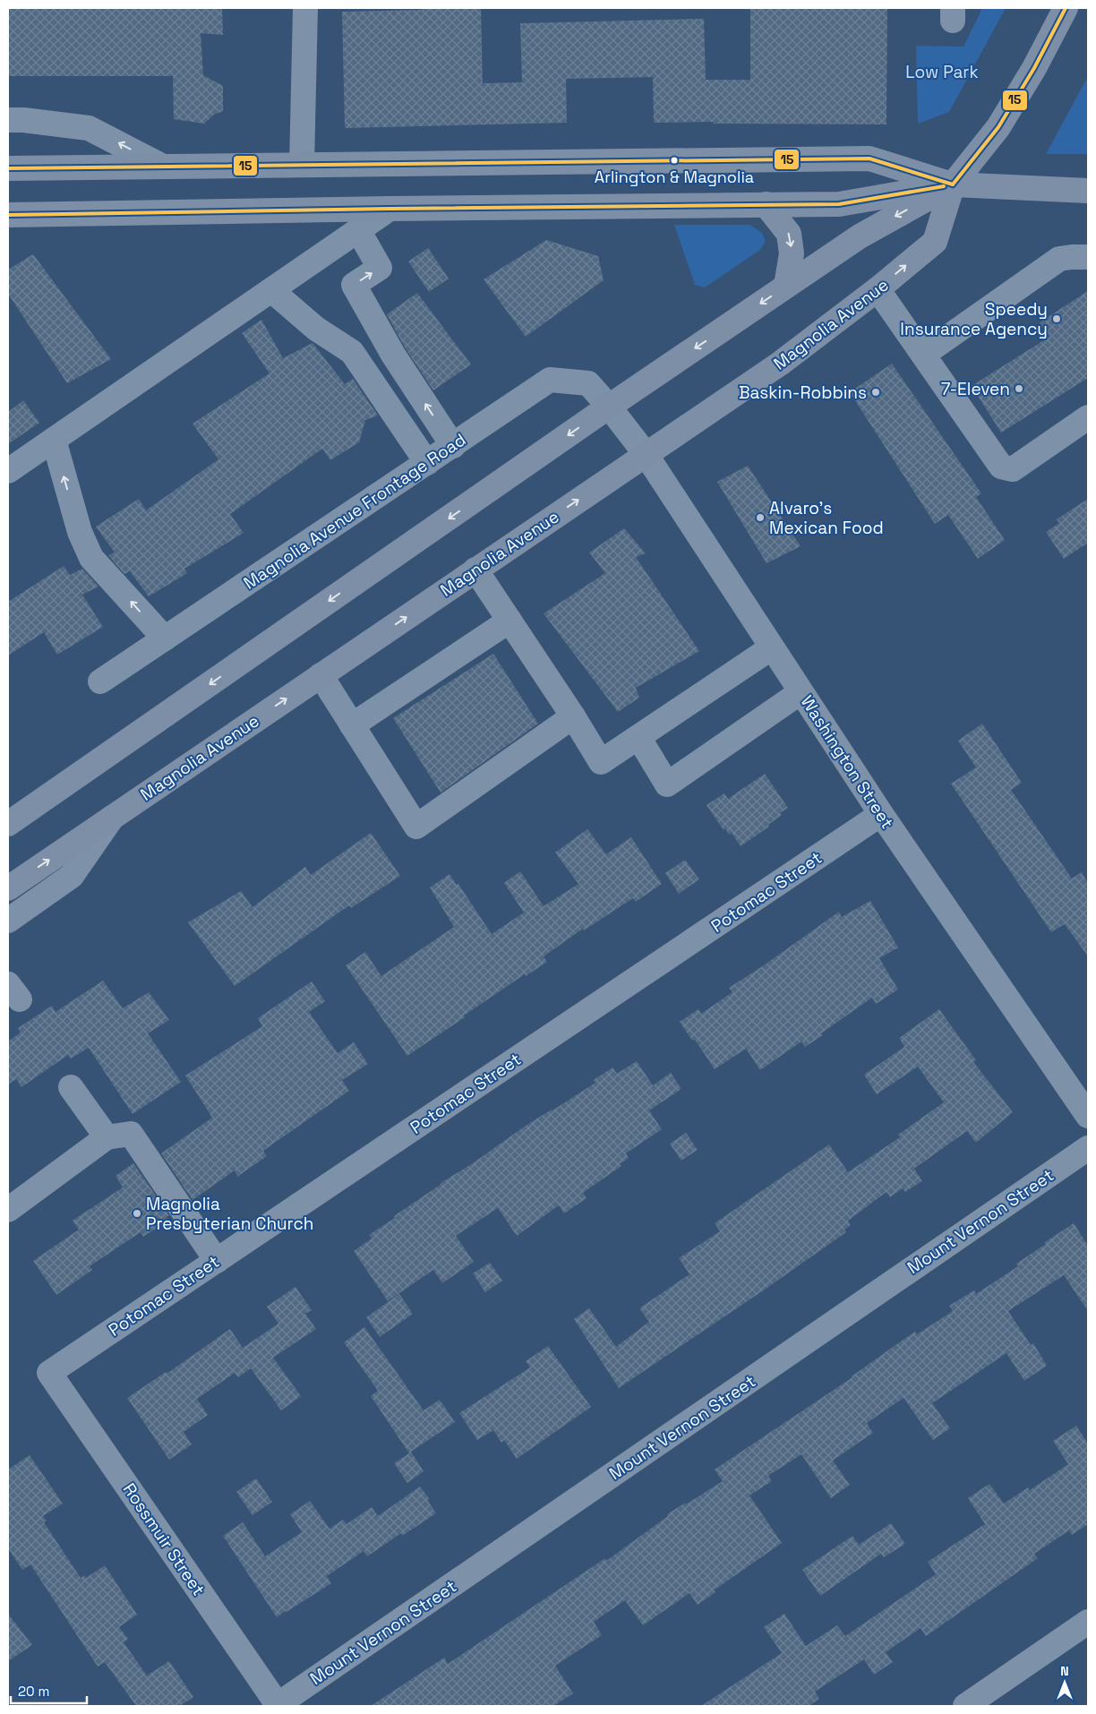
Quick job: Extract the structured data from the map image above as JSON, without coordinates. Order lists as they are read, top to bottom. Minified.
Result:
{"streets":{"main road":["Magnolia Avenue"],"street":["Magnolia Avenue Frontage Road","Washington Street","Potomac Street","Mount Vernon Street","Rossmuir Street"]},"crossings":[["Magnolia Avenue","Magnolia Avenue Frontage Road"],["Magnolia Avenue","Washington Street"],["Magnolia Avenue Frontage Road","Washington Street"],["Washington Street","Potomac Street"],["Potomac Street","Rossmuir Street"],["Mount Vernon Street","Rossmuir Street"]],"parks":["Low Park"],"places":["Arlington & Magnolia","Speedy Insurance Agency","7-Eleven","Baskin-Robbins","Alvaro's Mexican Food","Magnolia Presbyterian Church"],"lines":["transit line 15"],"scale_bar":"20 m","north":"top"}
